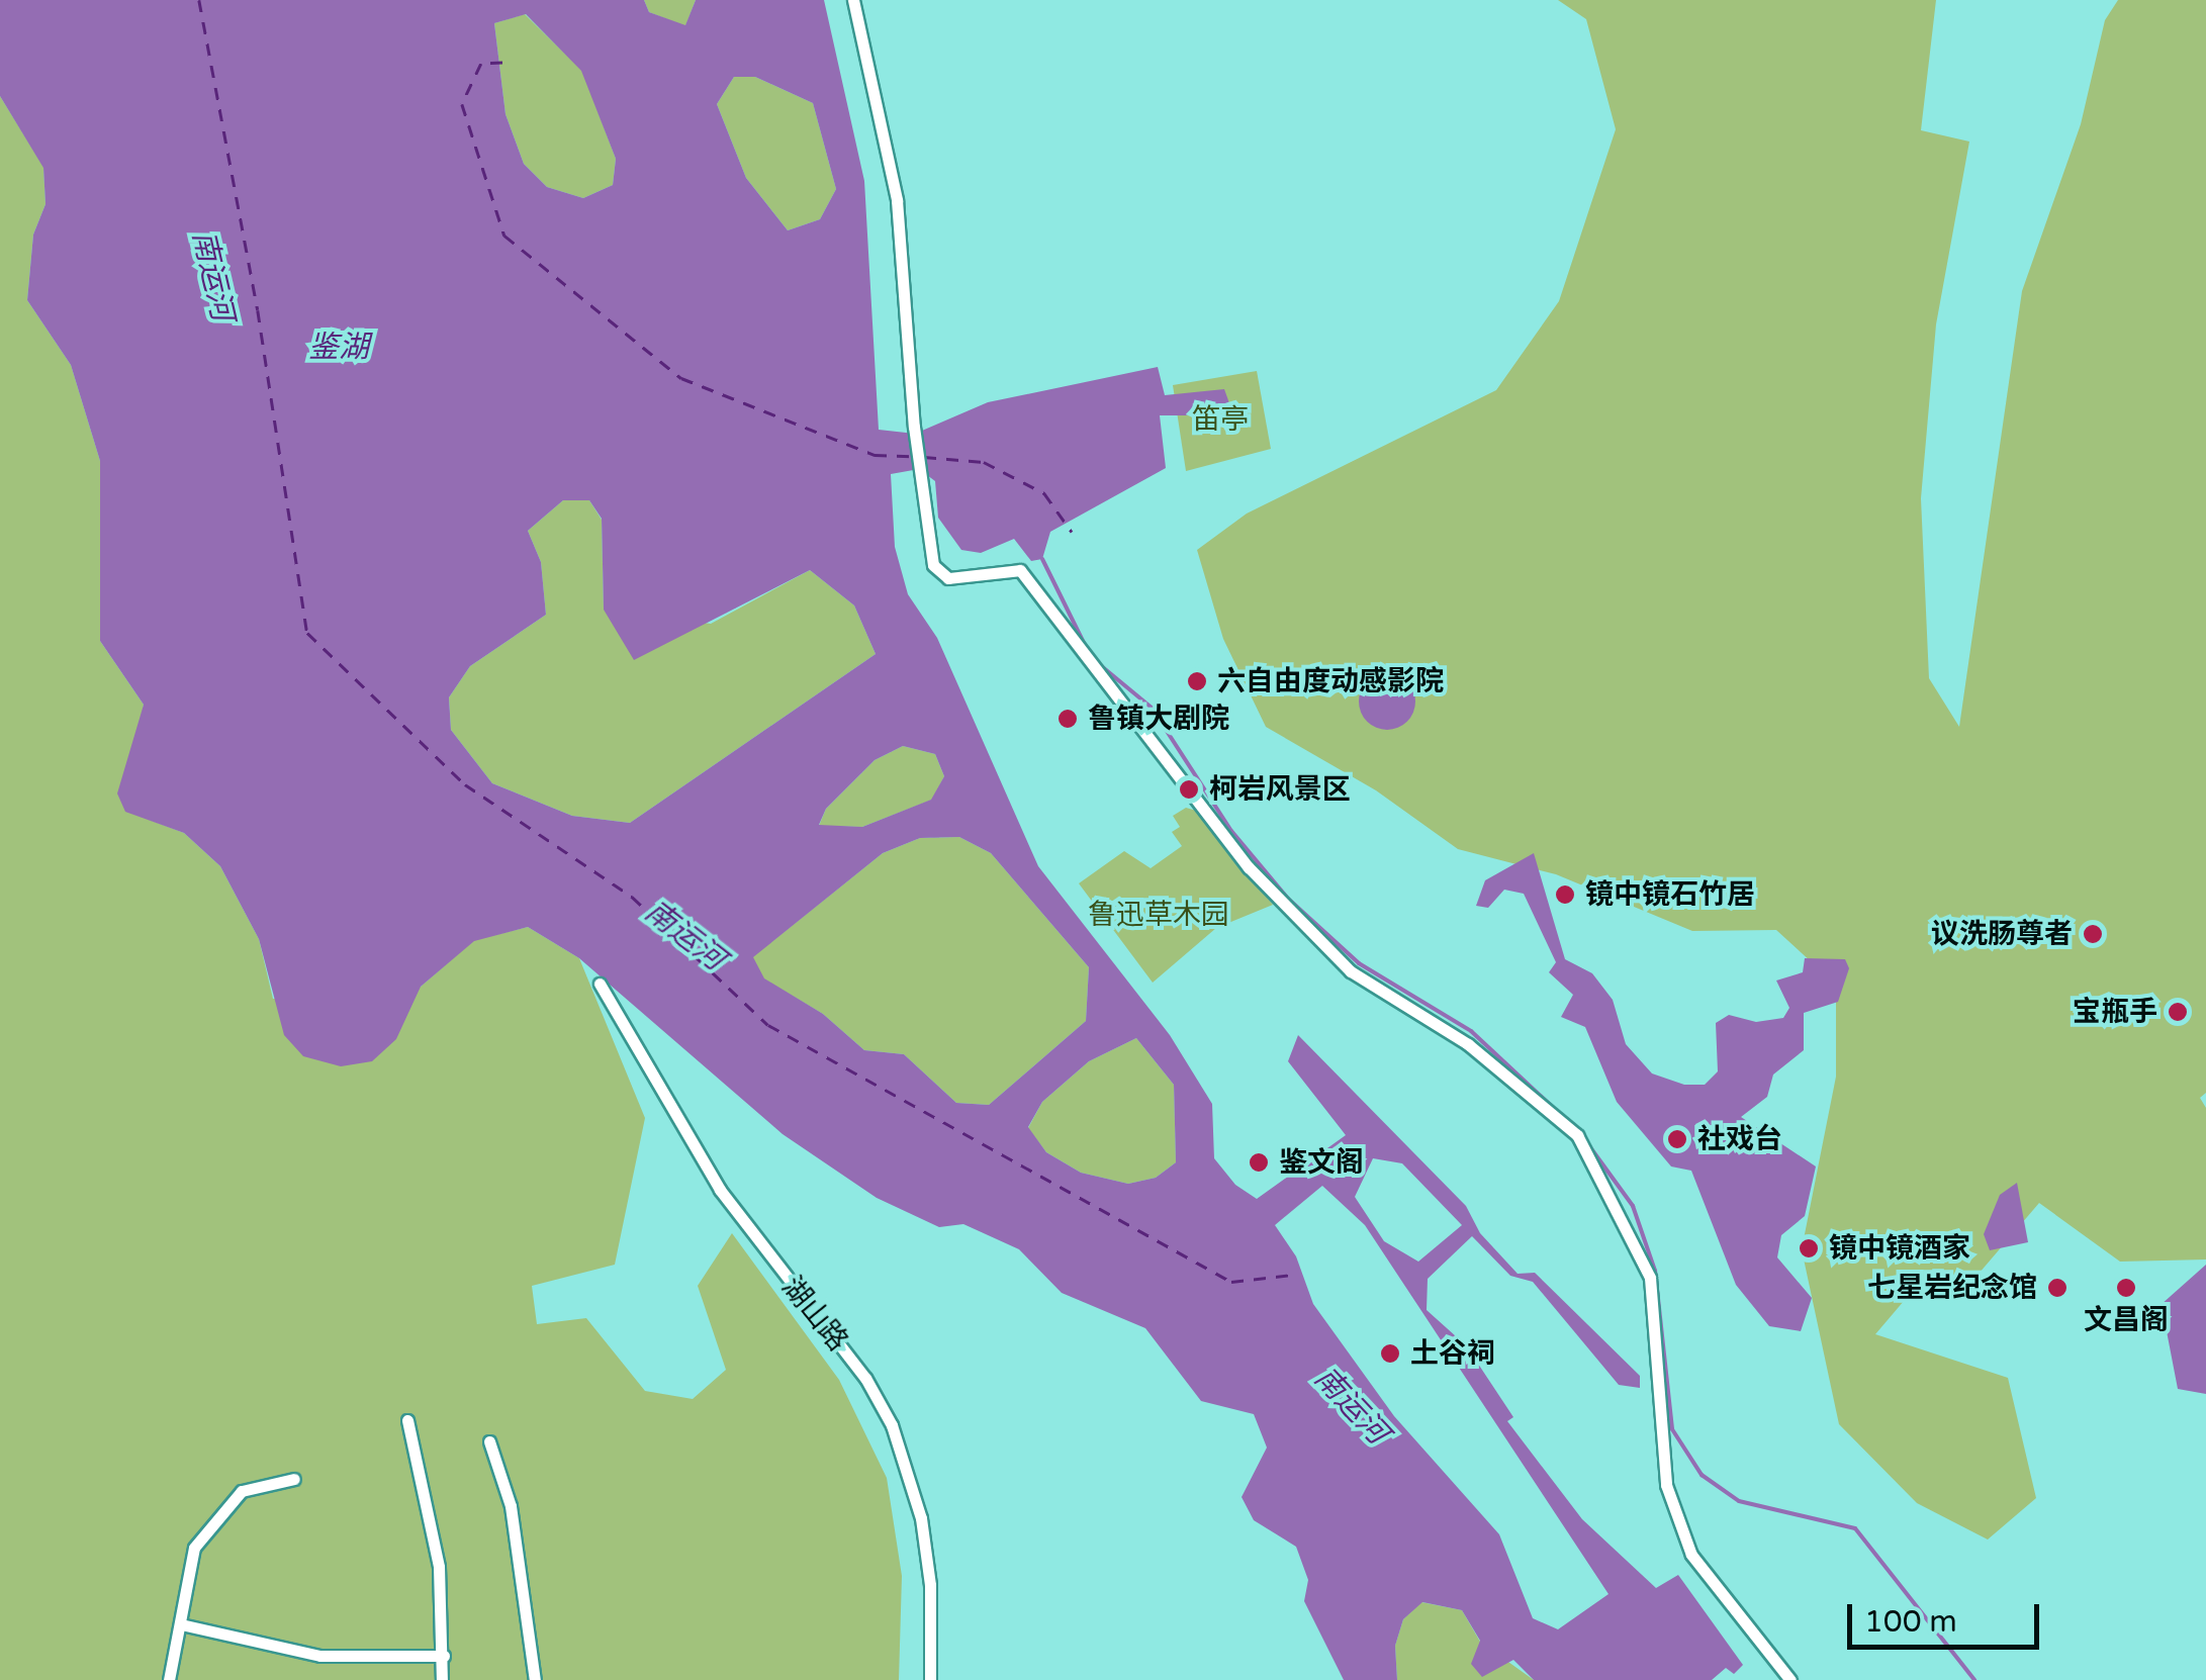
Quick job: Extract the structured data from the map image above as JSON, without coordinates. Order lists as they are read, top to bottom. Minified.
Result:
{"streets":{"street":["湖山路"]},"water":["南运河","鉴湖"],"parks":["笛亭","鲁迅草木园"],"places":["六自由度动感影院","鲁镇大剧院","柯岩风景区","镜中镜石竹居","议洗肠尊者","宝瓶手","社戏台","鉴文阁","镜中镜酒家","七星岩纪念馆","文昌阁","土谷祠"],"scale_bar":"100 m"}
